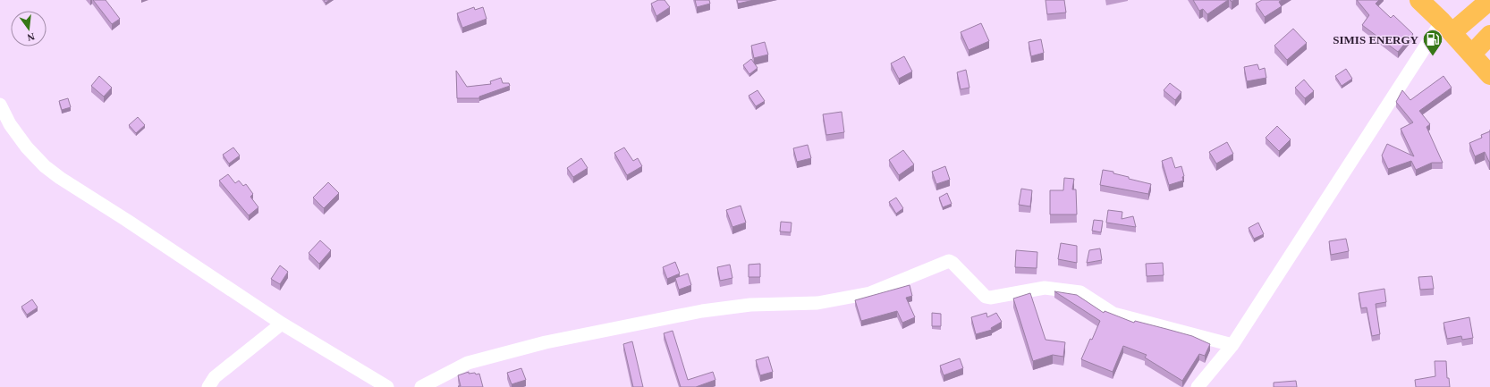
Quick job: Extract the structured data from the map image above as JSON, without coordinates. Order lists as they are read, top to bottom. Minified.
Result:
{"places":{"fuel station":["SIMIS ENERGY"]},"north":"bottom"}
